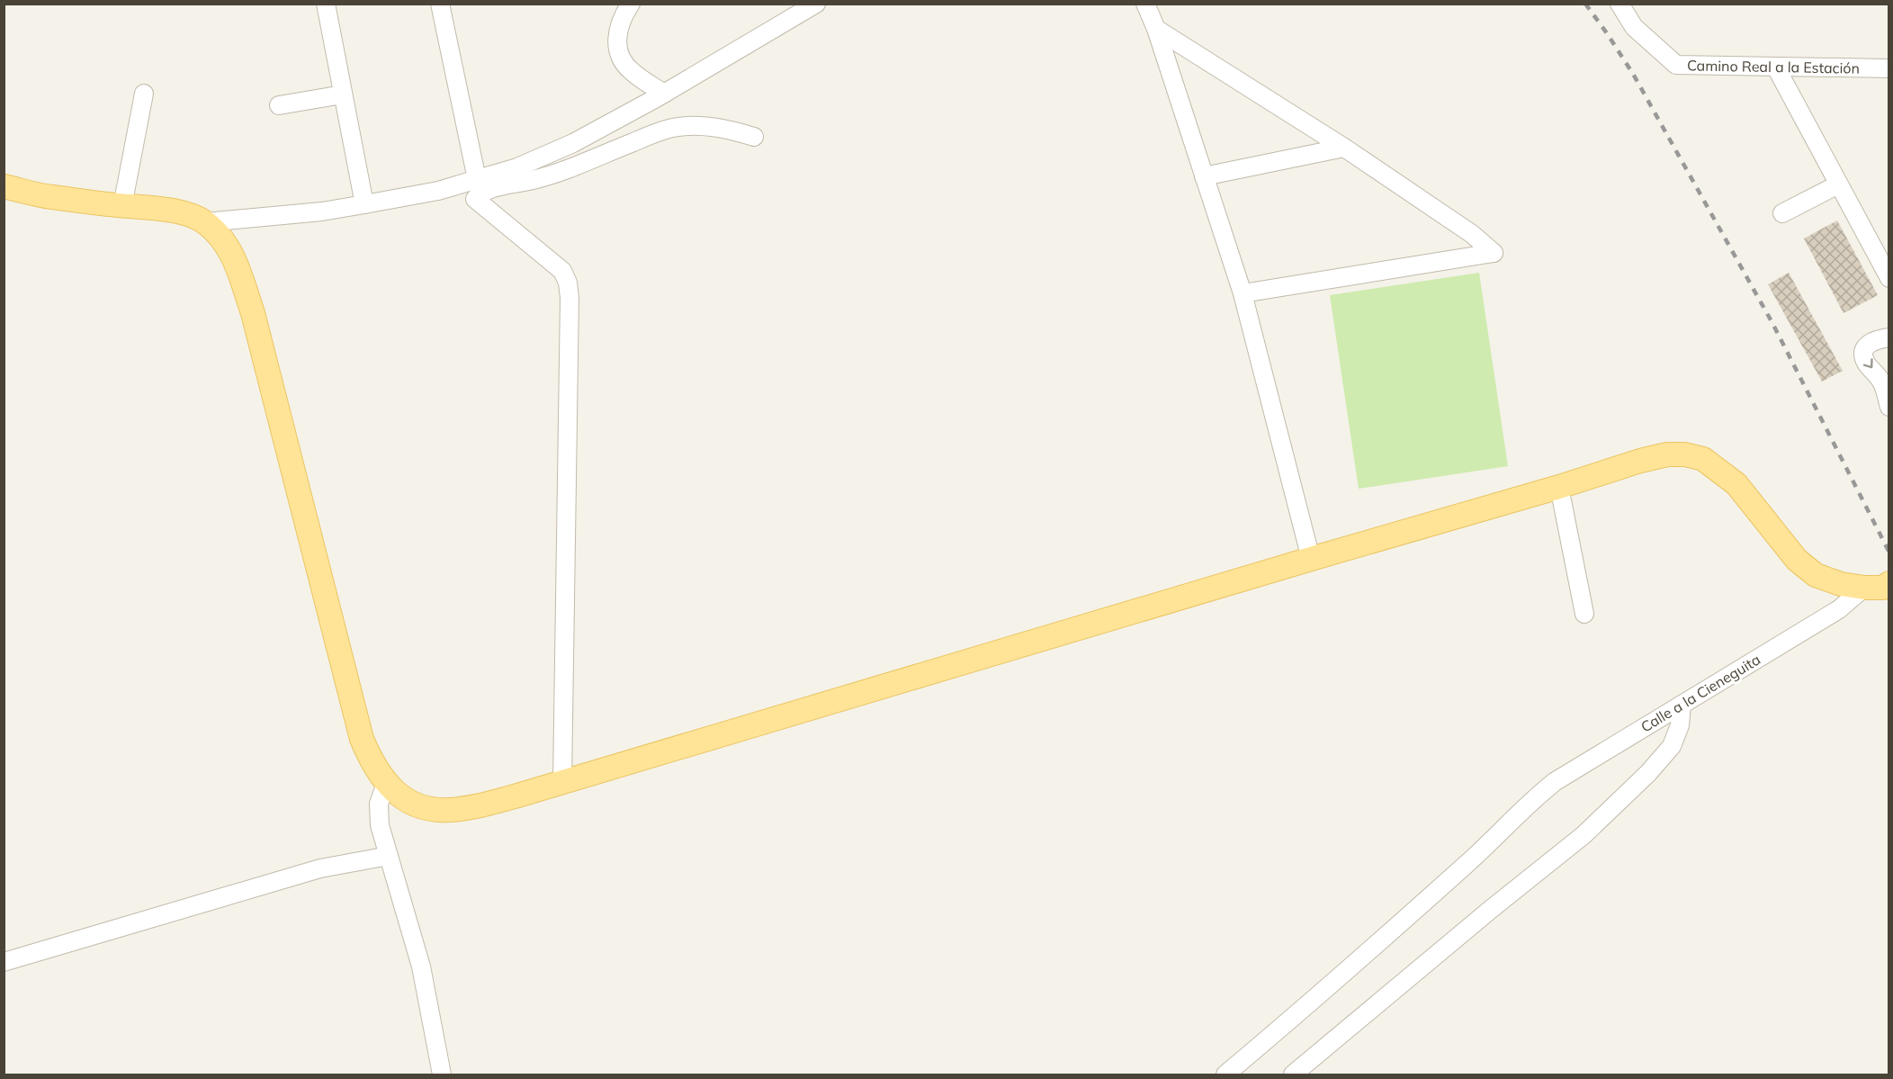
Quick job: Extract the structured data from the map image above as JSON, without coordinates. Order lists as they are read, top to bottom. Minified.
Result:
{"streets":{"street":["Camino Real a la Estación","Calle a la Cieneguita"]}}
